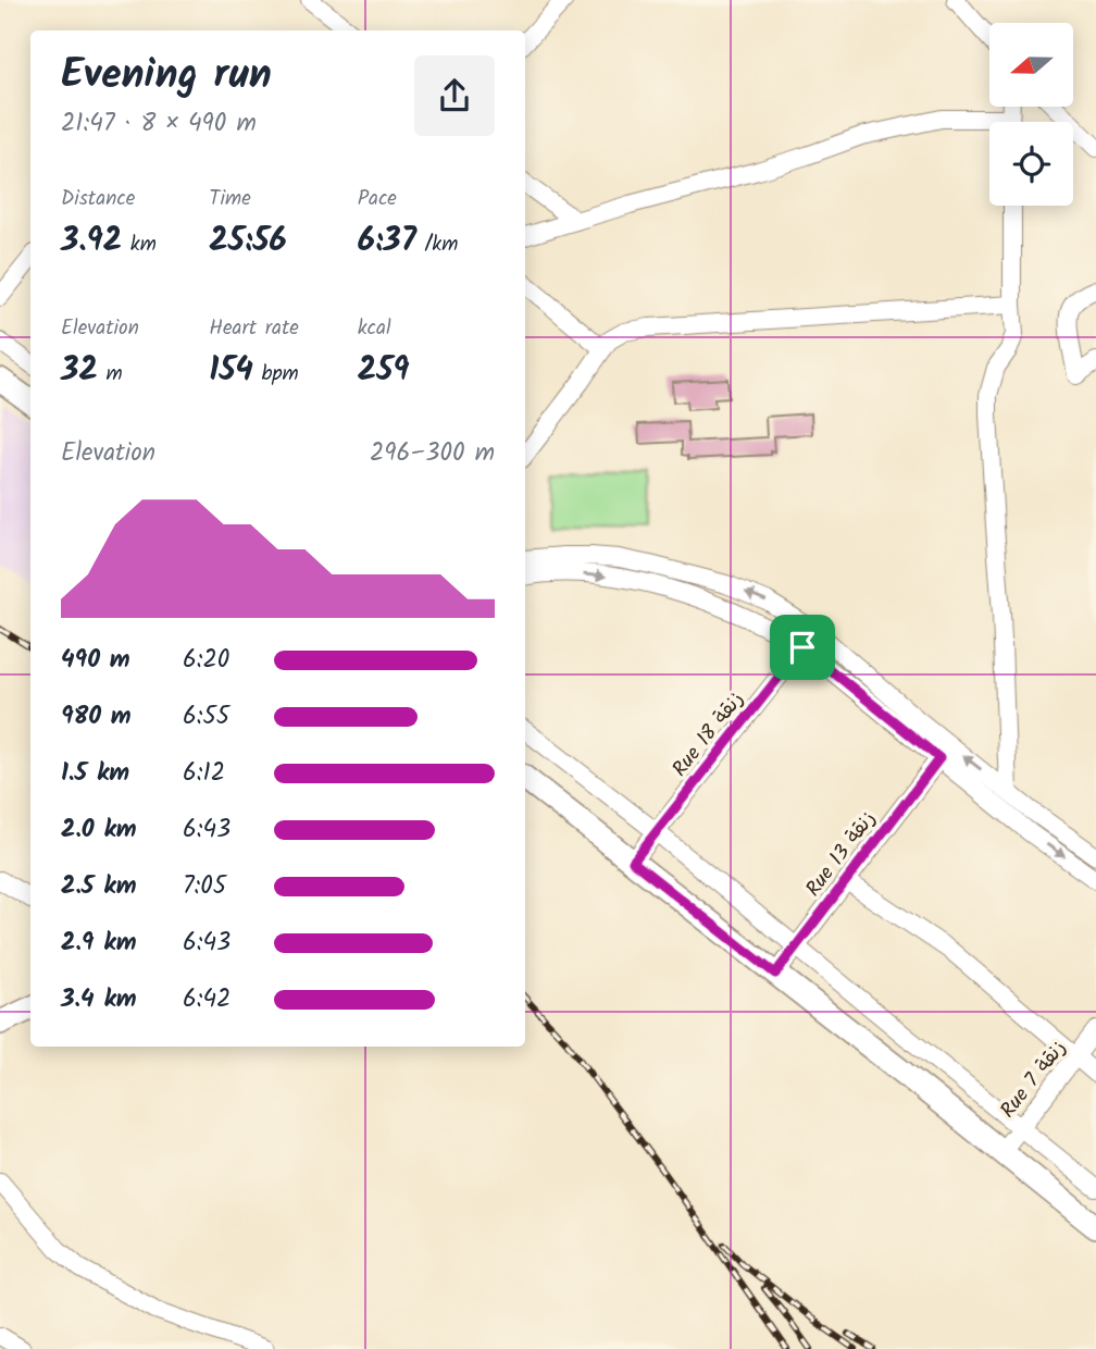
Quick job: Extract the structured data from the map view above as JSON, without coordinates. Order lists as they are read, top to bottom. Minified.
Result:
{"streets":{"street":["Rue 18 زنقة","Rue 13 زنقة","Rue 7 زنقة"]},"north":"left","page":{"heading":["Evening run","21:47 · 8 × 490 m"],"stats":[["Distance","3.92 km"],["Time","25:56"],["Pace","6:37 /km"],["Elevation","32 m"],["Heart rate","154 bpm"],["kcal","259"]],"chart":["Elevation","296–300 m"],"list":[{"name":"490 m","note":"6:20"},{"name":"980 m","note":"6:55"},{"name":"1.5 km","note":"6:12"},{"name":"2.0 km","note":"6:43"},{"name":"2.5 km","note":"7:05"},{"name":"2.9 km","note":"6:43"},{"name":"3.4 km","note":"6:42"}]}}
